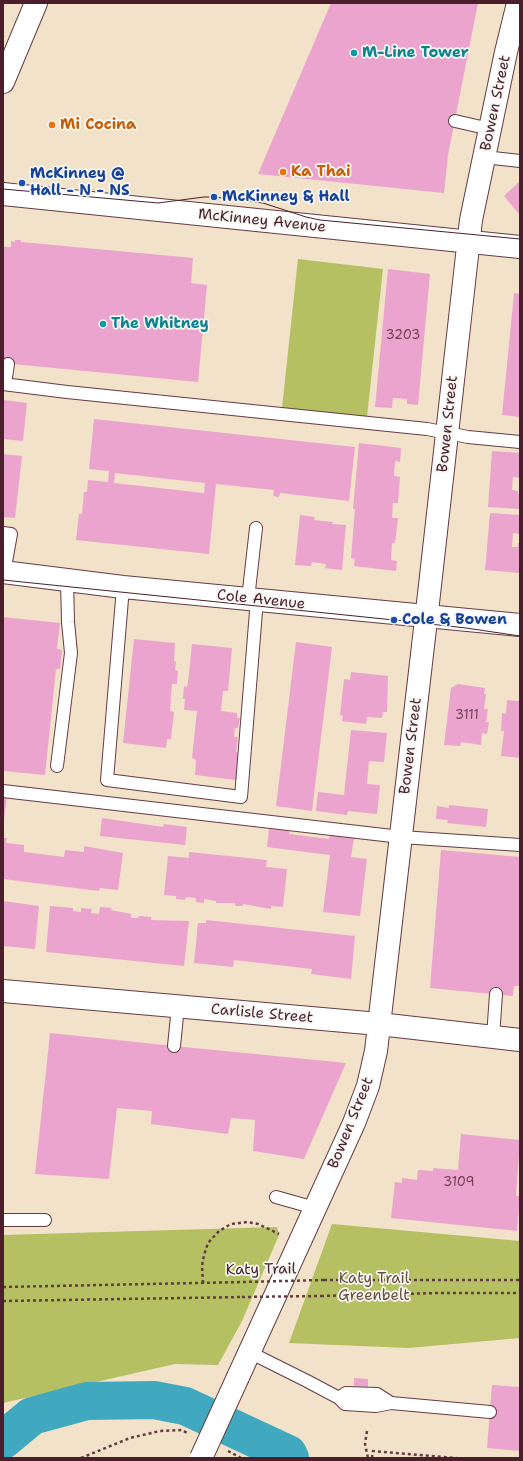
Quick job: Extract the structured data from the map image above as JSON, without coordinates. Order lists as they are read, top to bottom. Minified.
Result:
{"streets":{"street":["Bowen Street","McKinney Avenue","Cole Avenue","Carlisle Street"],"path":["Katy Trail"]},"crossings":[["Bowen Street","McKinney Avenue"],["Bowen Street","Cole Avenue"],["Bowen Street","Carlisle Street"]],"parks":["Katy Trail Greenbelt"],"places":["M-Line Tower","Mi Cocina","Ka Thai","McKinney @ Hall - N - NS","McKinney & Hall","The Whitney","Cole & Bowen"],"house_numbers":["3203","3111","3109"]}
